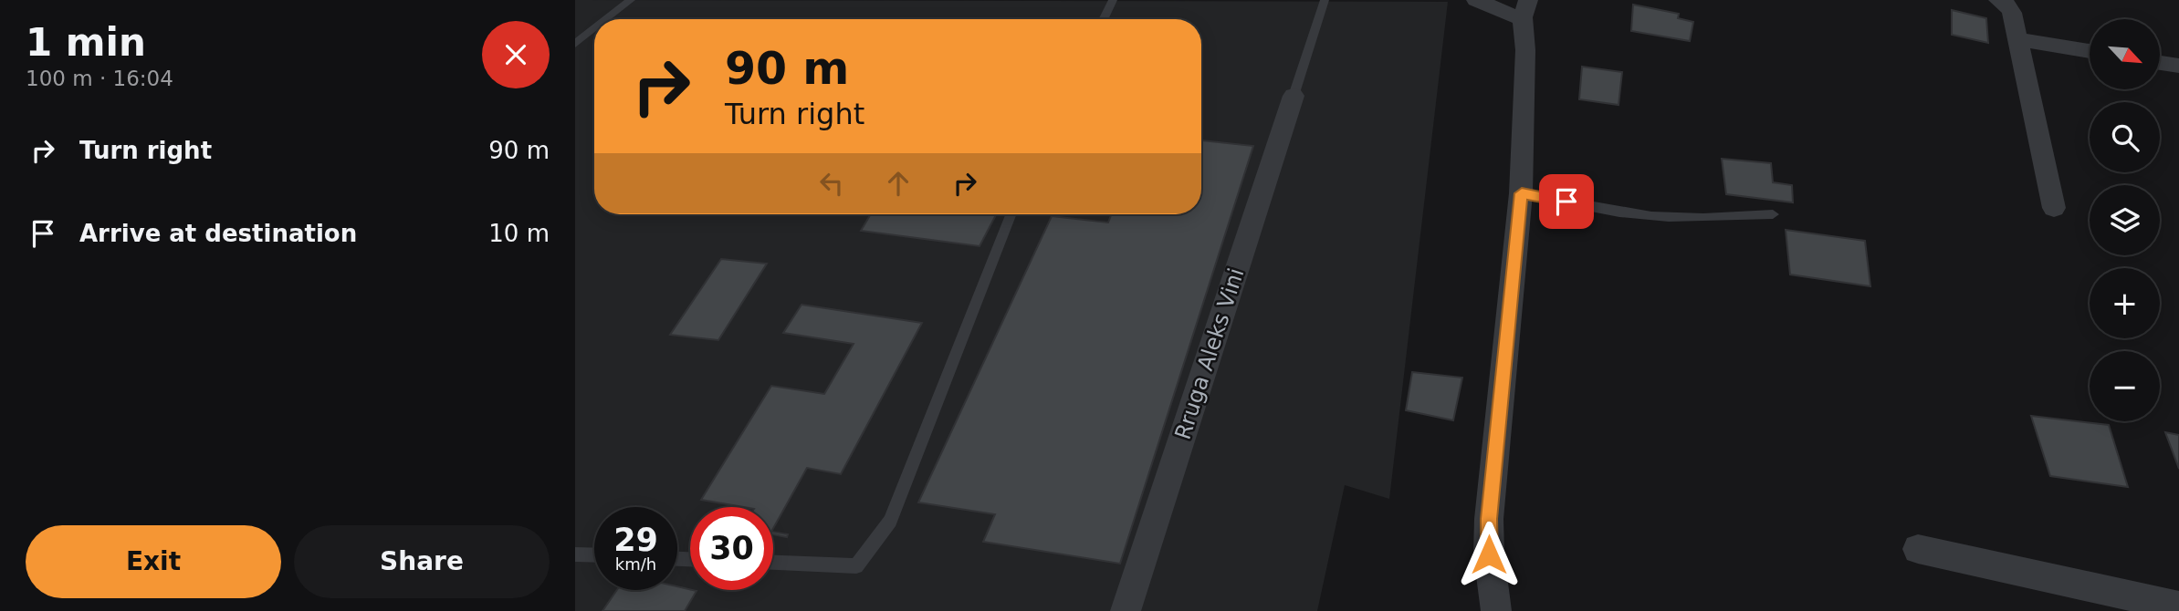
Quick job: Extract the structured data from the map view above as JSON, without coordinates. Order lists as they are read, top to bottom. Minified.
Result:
{"streets":{"street":["Rruga Aleks Vini"]},"north":"bottom right","page":{"heading":["1 min","100 m · 16:04"],"map_buttons":["+","−"],"turn":["90 m","Turn right"],"list":[{"name":"Turn right","value":"90 m"},{"name":"Arrive at destination","value":"10 m"}],"speed":"29 km/h","limit":"30","buttons":["Exit","Share"]}}
